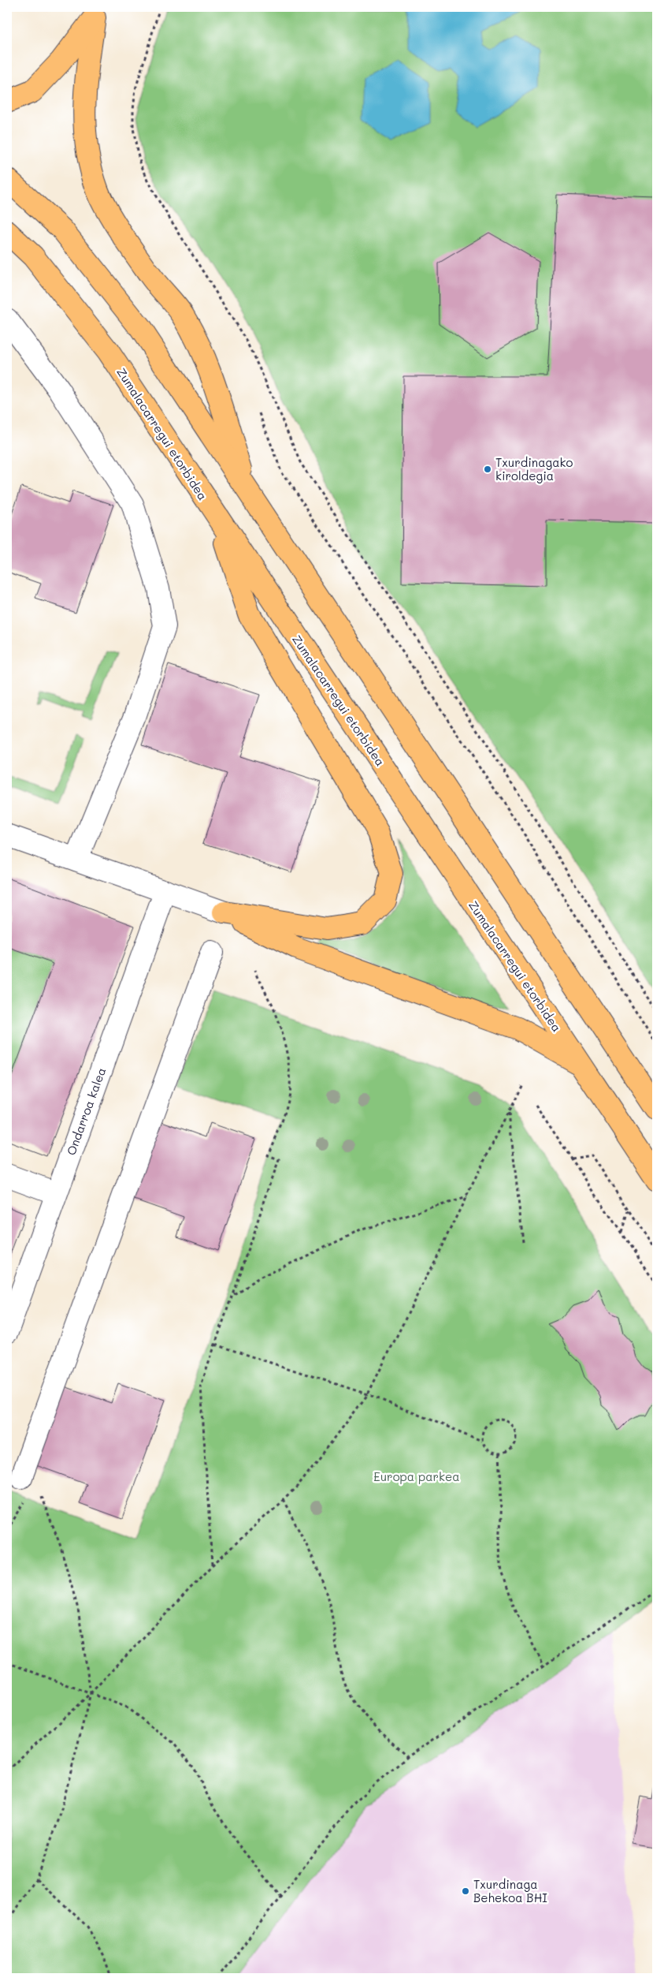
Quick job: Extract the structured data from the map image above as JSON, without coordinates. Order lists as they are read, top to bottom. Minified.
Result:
{"streets":{"main road":["Zumalacarregui etorbidea"],"street":["Ondarroa kalea"]},"parks":["Europa parkea"],"places":["Txurdinagako kiroldegia","Txurdinaga Behekoa BHI"]}
